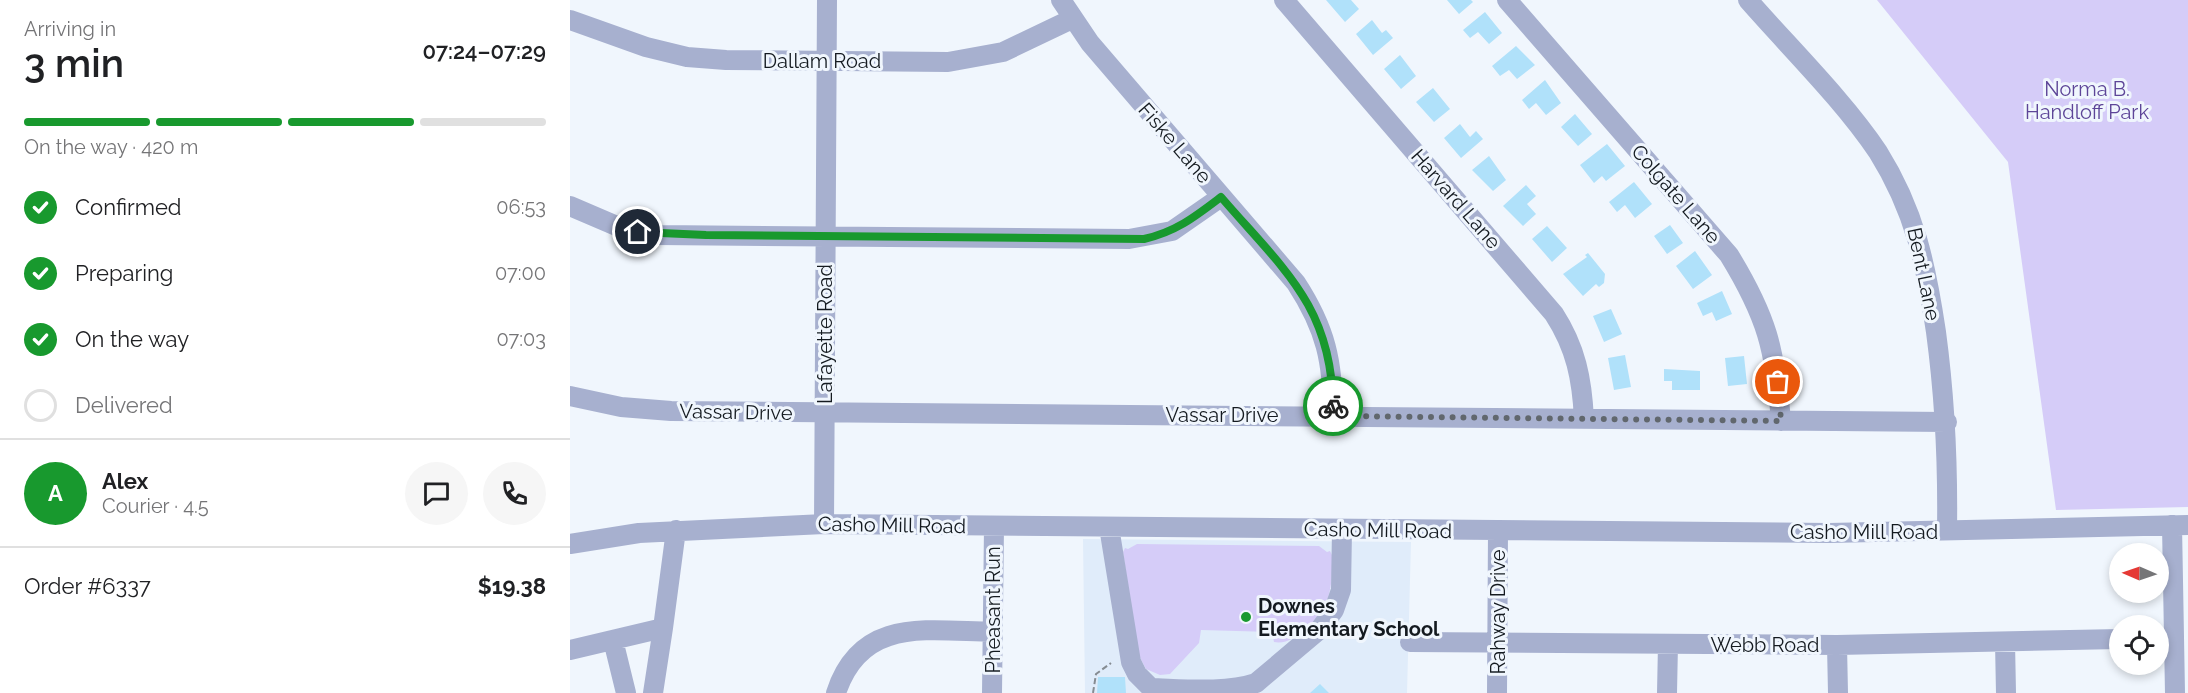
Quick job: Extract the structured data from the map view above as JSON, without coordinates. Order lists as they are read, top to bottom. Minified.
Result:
{"streets":{"street":["Dallam Road","Fiske Lane","Colgate Lane","Harvard Lane","Bent Lane","Lafayette Road","Vassar Drive","Casho Mill Road","Pheasant Run","Rahway Drive","Webb Road"]},"crossings":[["Dallam Road","Fiske Lane"],["Dallam Road","Lafayette Road"],["Fiske Lane","Vassar Drive"],["Colgate Lane","Vassar Drive"],["Harvard Lane","Vassar Drive"],["Bent Lane","Vassar Drive"],["Bent Lane","Casho Mill Road"],["Lafayette Road","Vassar Drive"],["Lafayette Road","Casho Mill Road"],["Casho Mill Road","Pheasant Run"],["Casho Mill Road","Rahway Drive"],["Rahway Drive","Webb Road"]],"parks":["Norma B. Handloff Park"],"places":["Downes Elementary School"],"north":"left","page":{"heading":["3 min","Arriving in","07:24–07:29"],"panel":["Alex","Courier · 4.5","Order #6337","$19.38"],"bar":"On the way · 420 m","list":[["Confirmed","06:53"],["Preparing","07:00"],["On the way","07:03"],"Delivered"],"round":"A"}}
